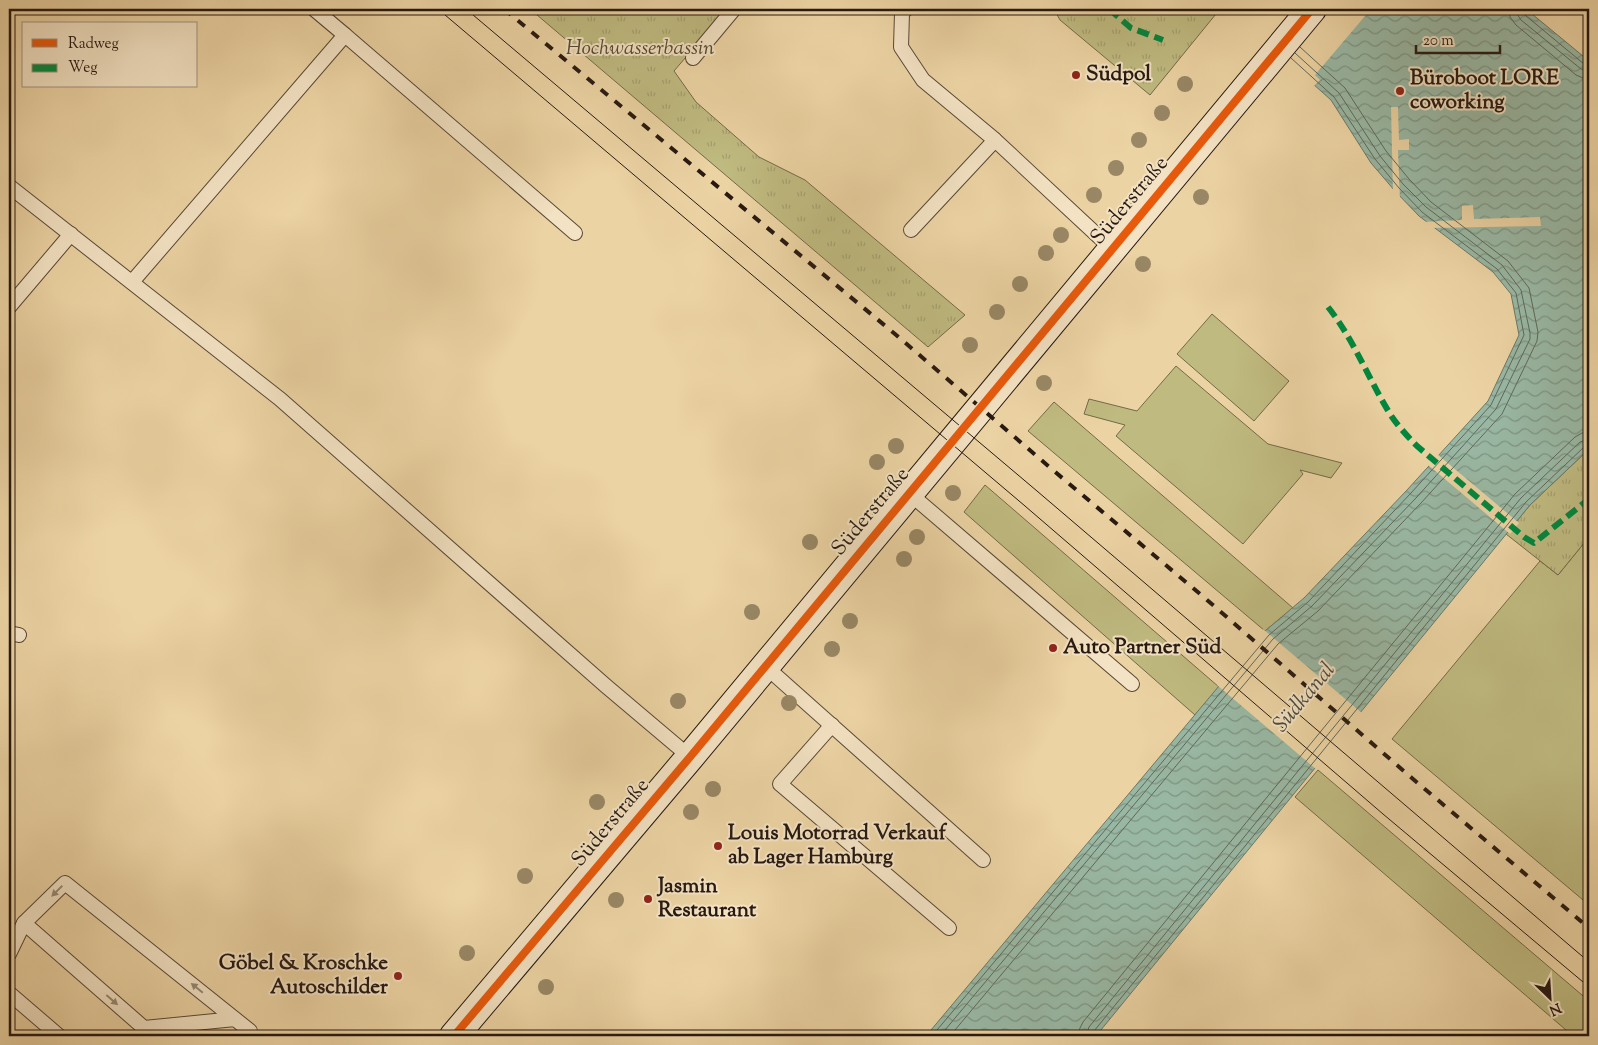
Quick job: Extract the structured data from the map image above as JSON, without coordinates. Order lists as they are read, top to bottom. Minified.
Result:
{"streets":{"main road":["Süderstraße"]},"water":["Südkanal"],"parks":["Hochwasserbassin"],"places":["Südpol","Büroboot LORE coworking","Auto Partner Süd","Louis Motorrad Verkauf ab Lager Hamburg","Jasmin Restaurant","Göbel & Kroschke Autoschilder"],"legend":["Radweg","Weg"],"scale_bar":"20 m","north":"bottom right"}
